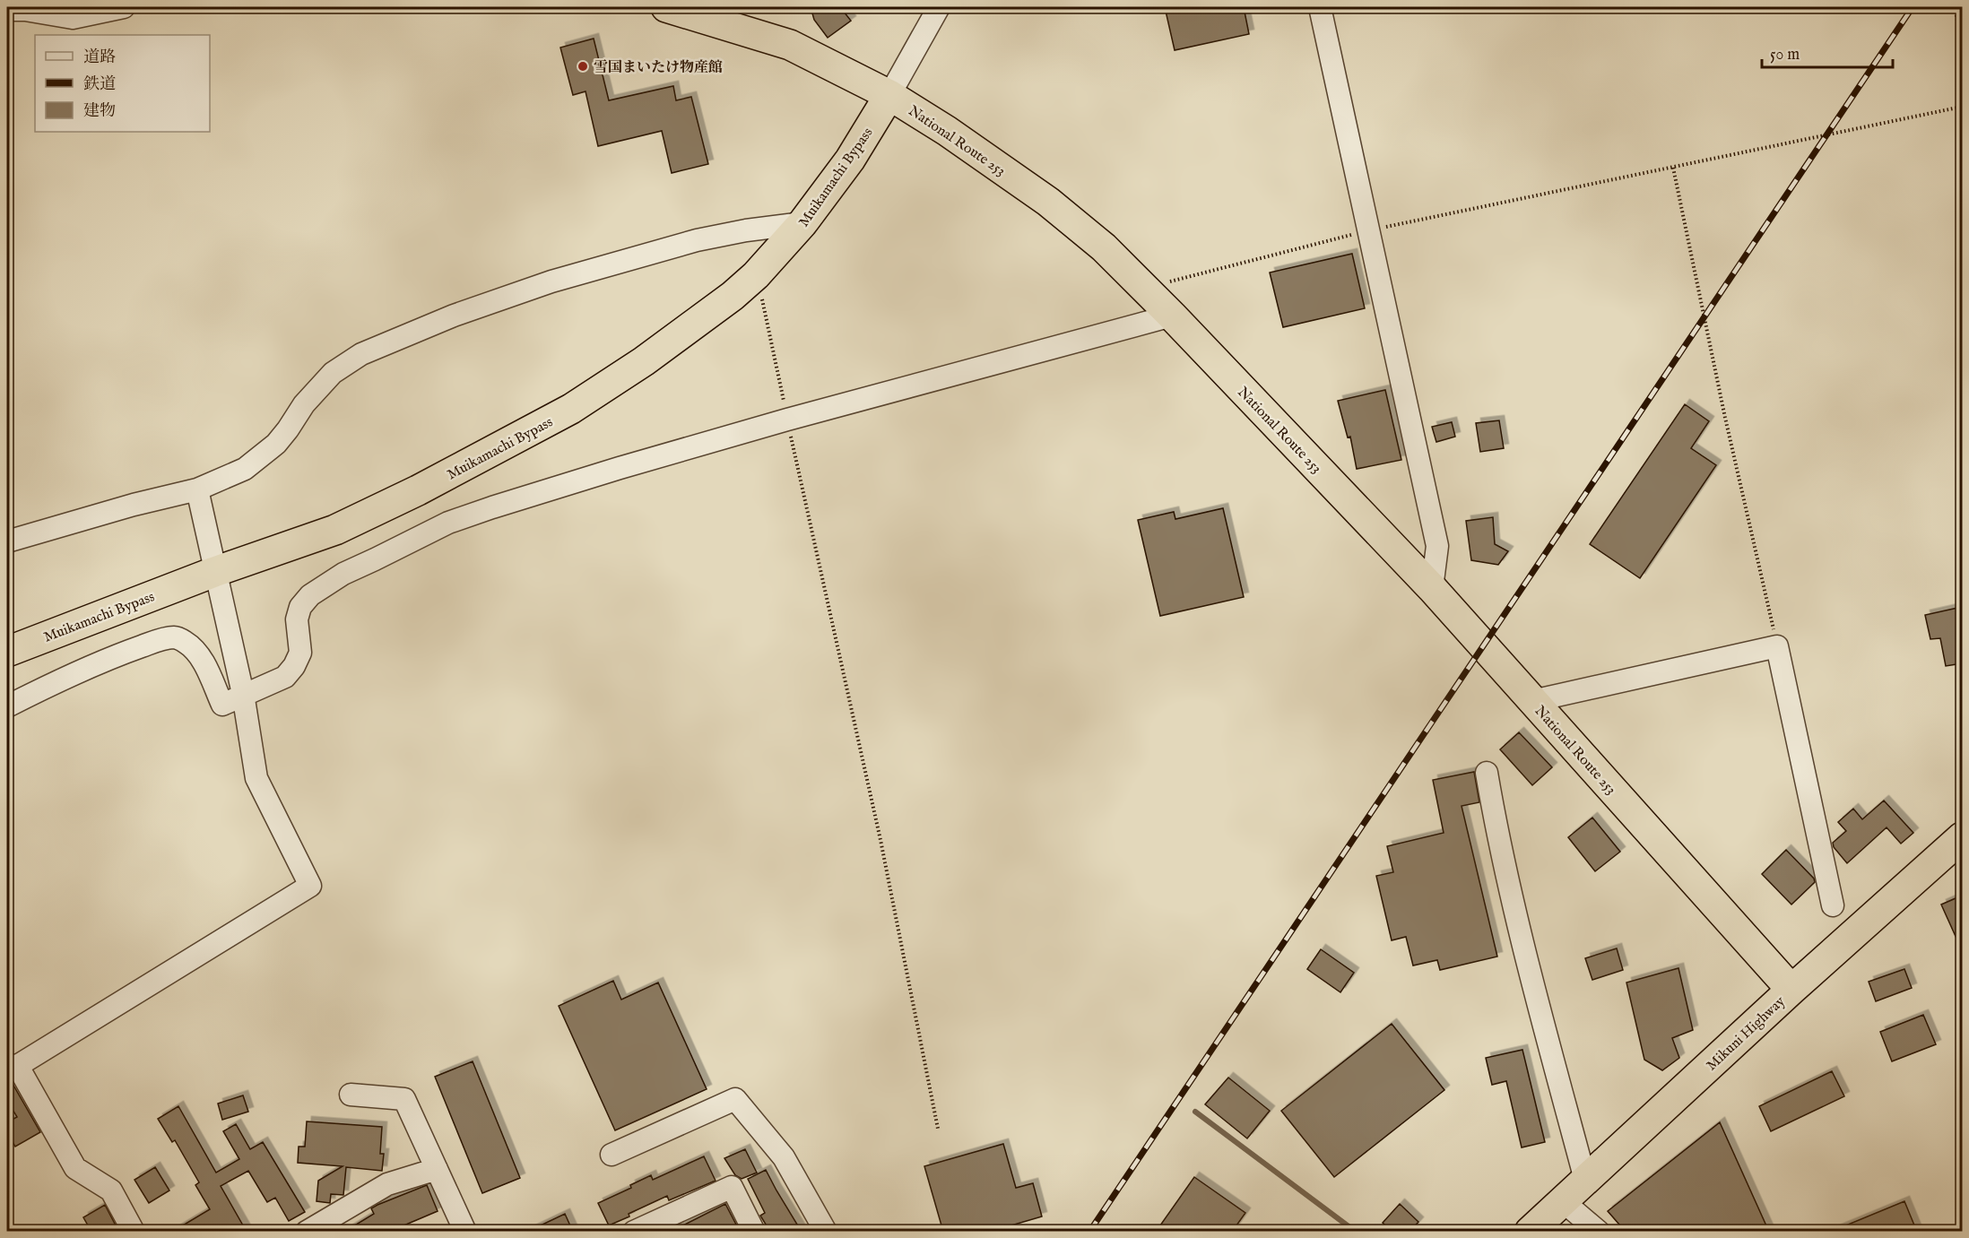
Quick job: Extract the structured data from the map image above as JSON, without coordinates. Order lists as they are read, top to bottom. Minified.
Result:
{"streets":{"highway":["National Route 253","Muikamachi Bypass","Mikuni Highway"]},"crossings":[["National Route 253","Muikamachi Bypass"],["National Route 253","Mikuni Highway"]],"places":["雪国まいたけ物産館"],"legend":["道路","鉄道","建物"],"scale_bar":"50 m"}
